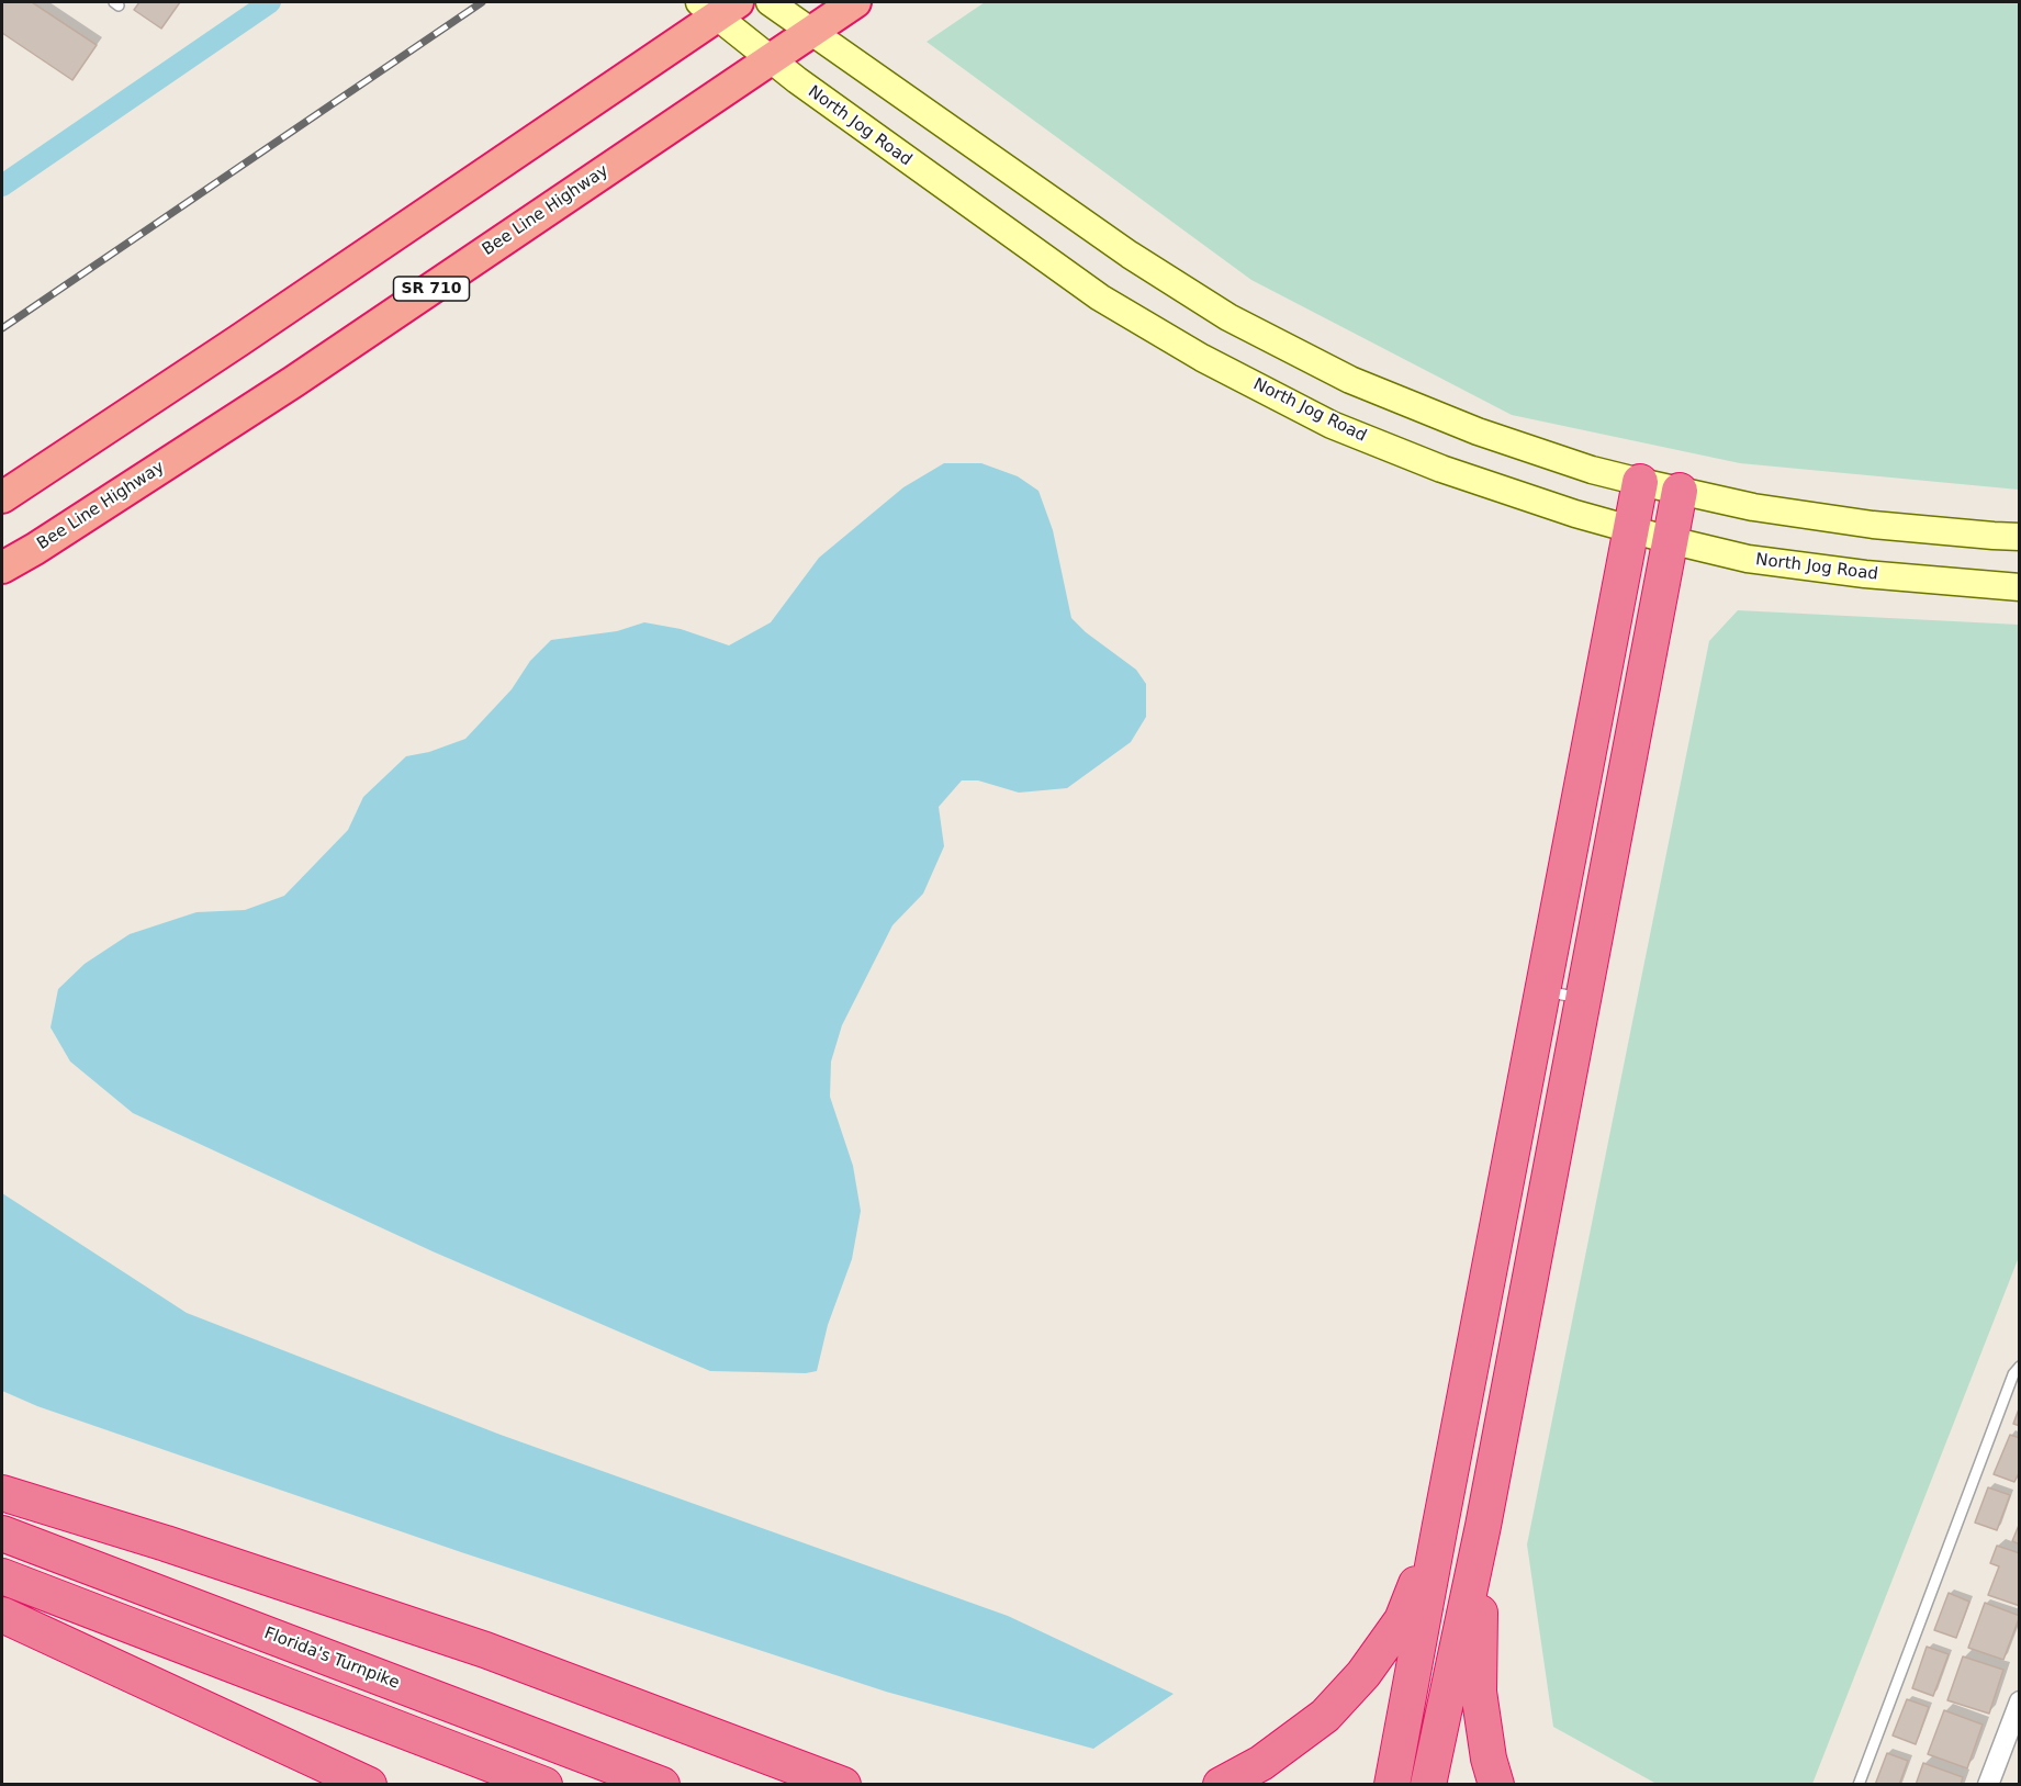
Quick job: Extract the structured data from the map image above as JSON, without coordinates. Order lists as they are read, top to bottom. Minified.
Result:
{"streets":{"highway":["Bee Line Highway","SR 710","Florida's Turnpike"],"main road":["North Jog Road"]},"crossings":[["North Jog Road","Bee Line Highway"]]}
